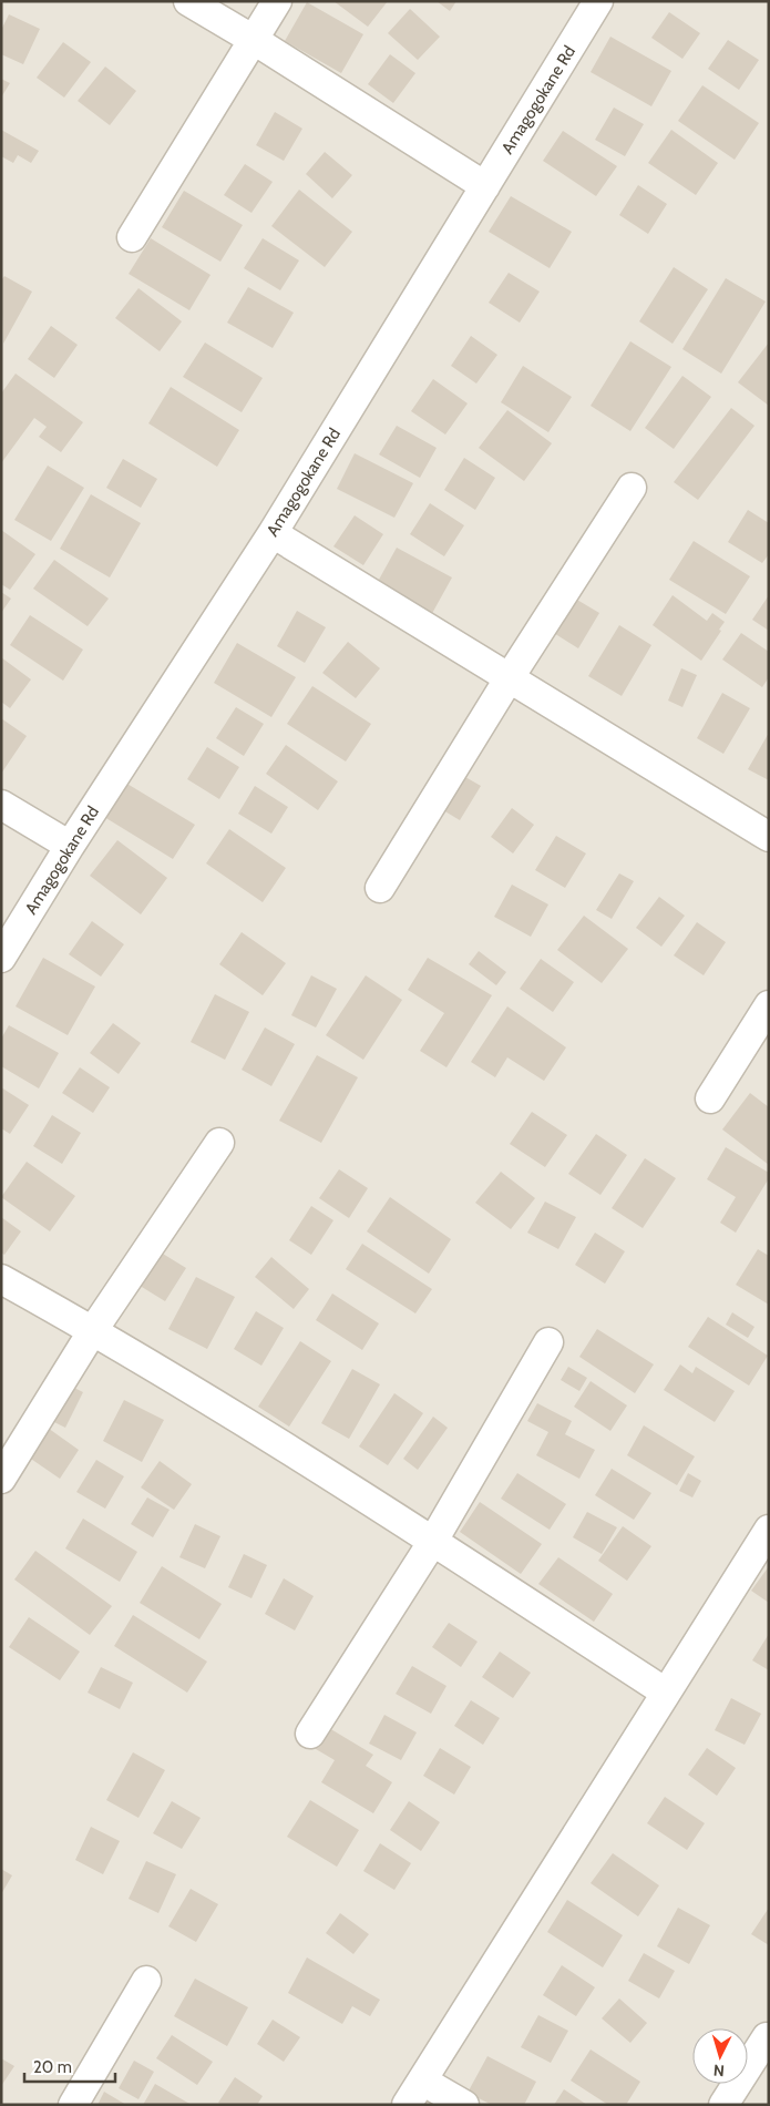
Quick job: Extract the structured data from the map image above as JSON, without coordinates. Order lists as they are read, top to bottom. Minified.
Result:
{"streets":{"street":["Amagogokane Rd"]},"scale_bar":"20 m","north":"bottom"}
